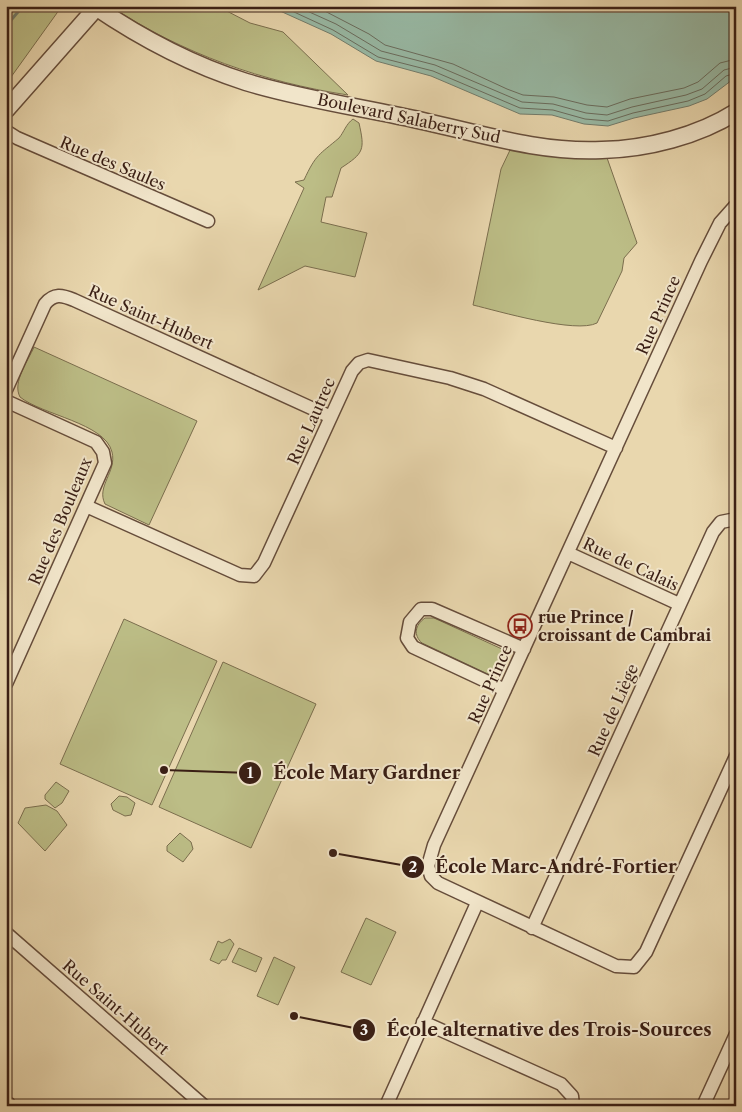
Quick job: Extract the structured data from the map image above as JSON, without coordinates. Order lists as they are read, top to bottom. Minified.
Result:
{"streets":{"street":["Boulevard Salaberry Sud","Rue des Saules","Rue Prince","Rue Saint-Hubert","Rue Lautrec","Rue des Bouleaux","Rue de Calais","Rue de Liège"]},"crossings":[["Rue Prince","Rue Lautrec"],["Rue Prince","Rue de Calais"],["Rue Saint-Hubert","Rue Lautrec"],["Rue Lautrec","Rue des Bouleaux"],["Rue de Calais","Rue de Liège"]],"places":{"bus stop":["rue Prince / croissant de Cambrai"],"other":["École Mary Gardner","École Marc-André-Fortier","École alternative des Trois-Sources"]}}
